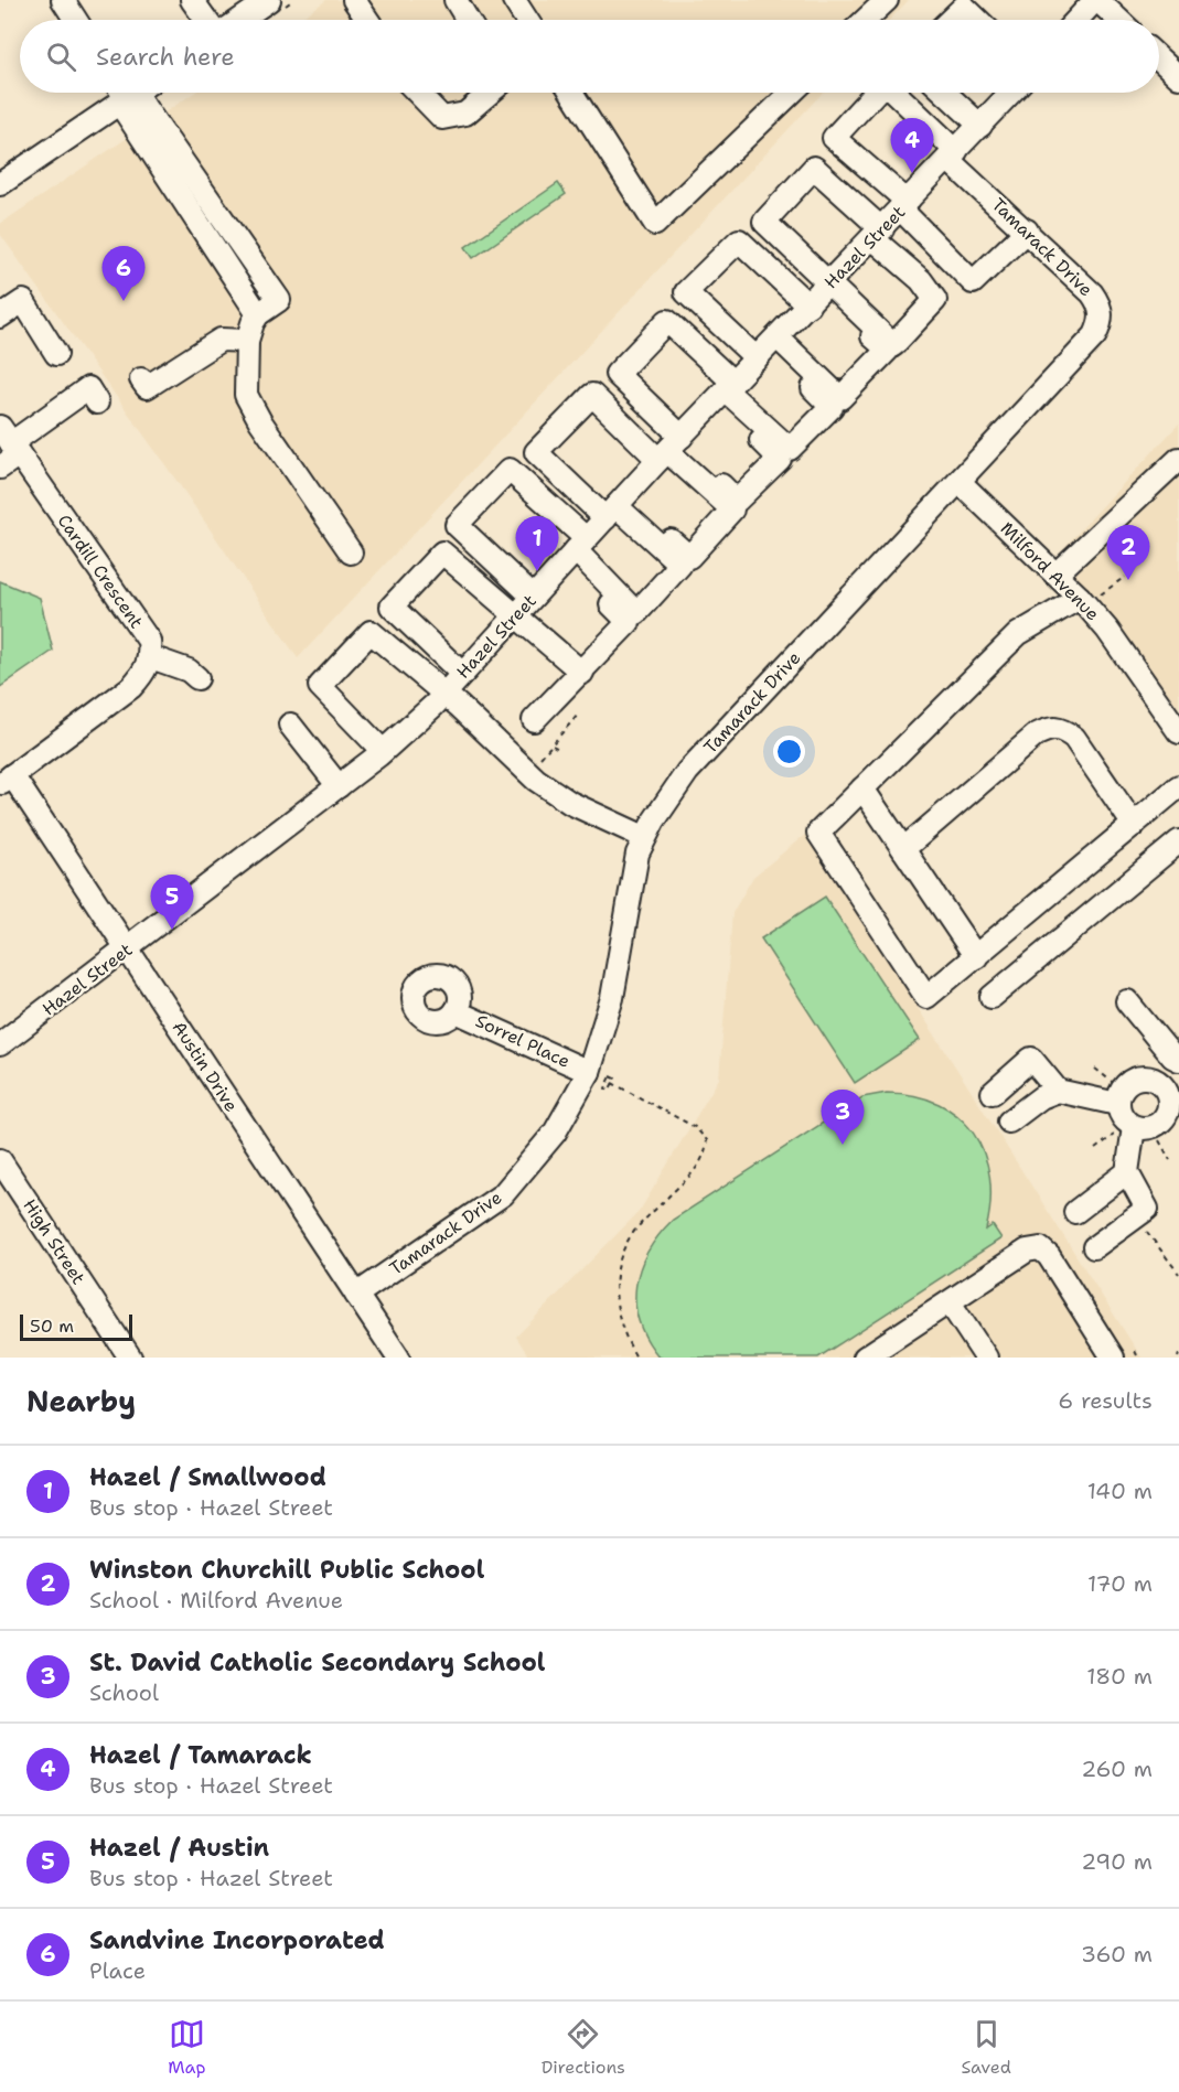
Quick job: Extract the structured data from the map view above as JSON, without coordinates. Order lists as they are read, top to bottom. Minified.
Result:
{"streets":{"street":["Hazel Street","Tamarack Drive","Cardill Crescent","Milford Avenue","Sorrel Place","Austin Drive","High Street"]},"crossings":[["Hazel Street","Tamarack Drive"],["Hazel Street","Austin Drive"],["Tamarack Drive","Milford Avenue"],["Tamarack Drive","Sorrel Place"],["Tamarack Drive","Austin Drive"]],"scale_bar":"50 m","page":{"search":"Search here","pins":["4","6","1","2","5","3"],"scale":"50 m","heading":["Nearby","6 results"],"list":[{"mark":"1","name":"Hazel / Smallwood","note":"Bus stop · Hazel Street","value":"140 m"},{"mark":"2","name":"Winston Churchill Public School","note":"School · Milford Avenue","value":"170 m"},{"mark":"3","name":"St. David Catholic Secondary School","note":"School","value":"180 m"},{"mark":"4","name":"Hazel / Tamarack","note":"Bus stop · Hazel Street","value":"260 m"},{"mark":"5","name":"Hazel / Austin","note":"Bus stop · Hazel Street","value":"290 m"},{"mark":"6","name":"Sandvine Incorporated","note":"Place","value":"360 m"}],"nav":["Map","Directions","Saved"]}}
